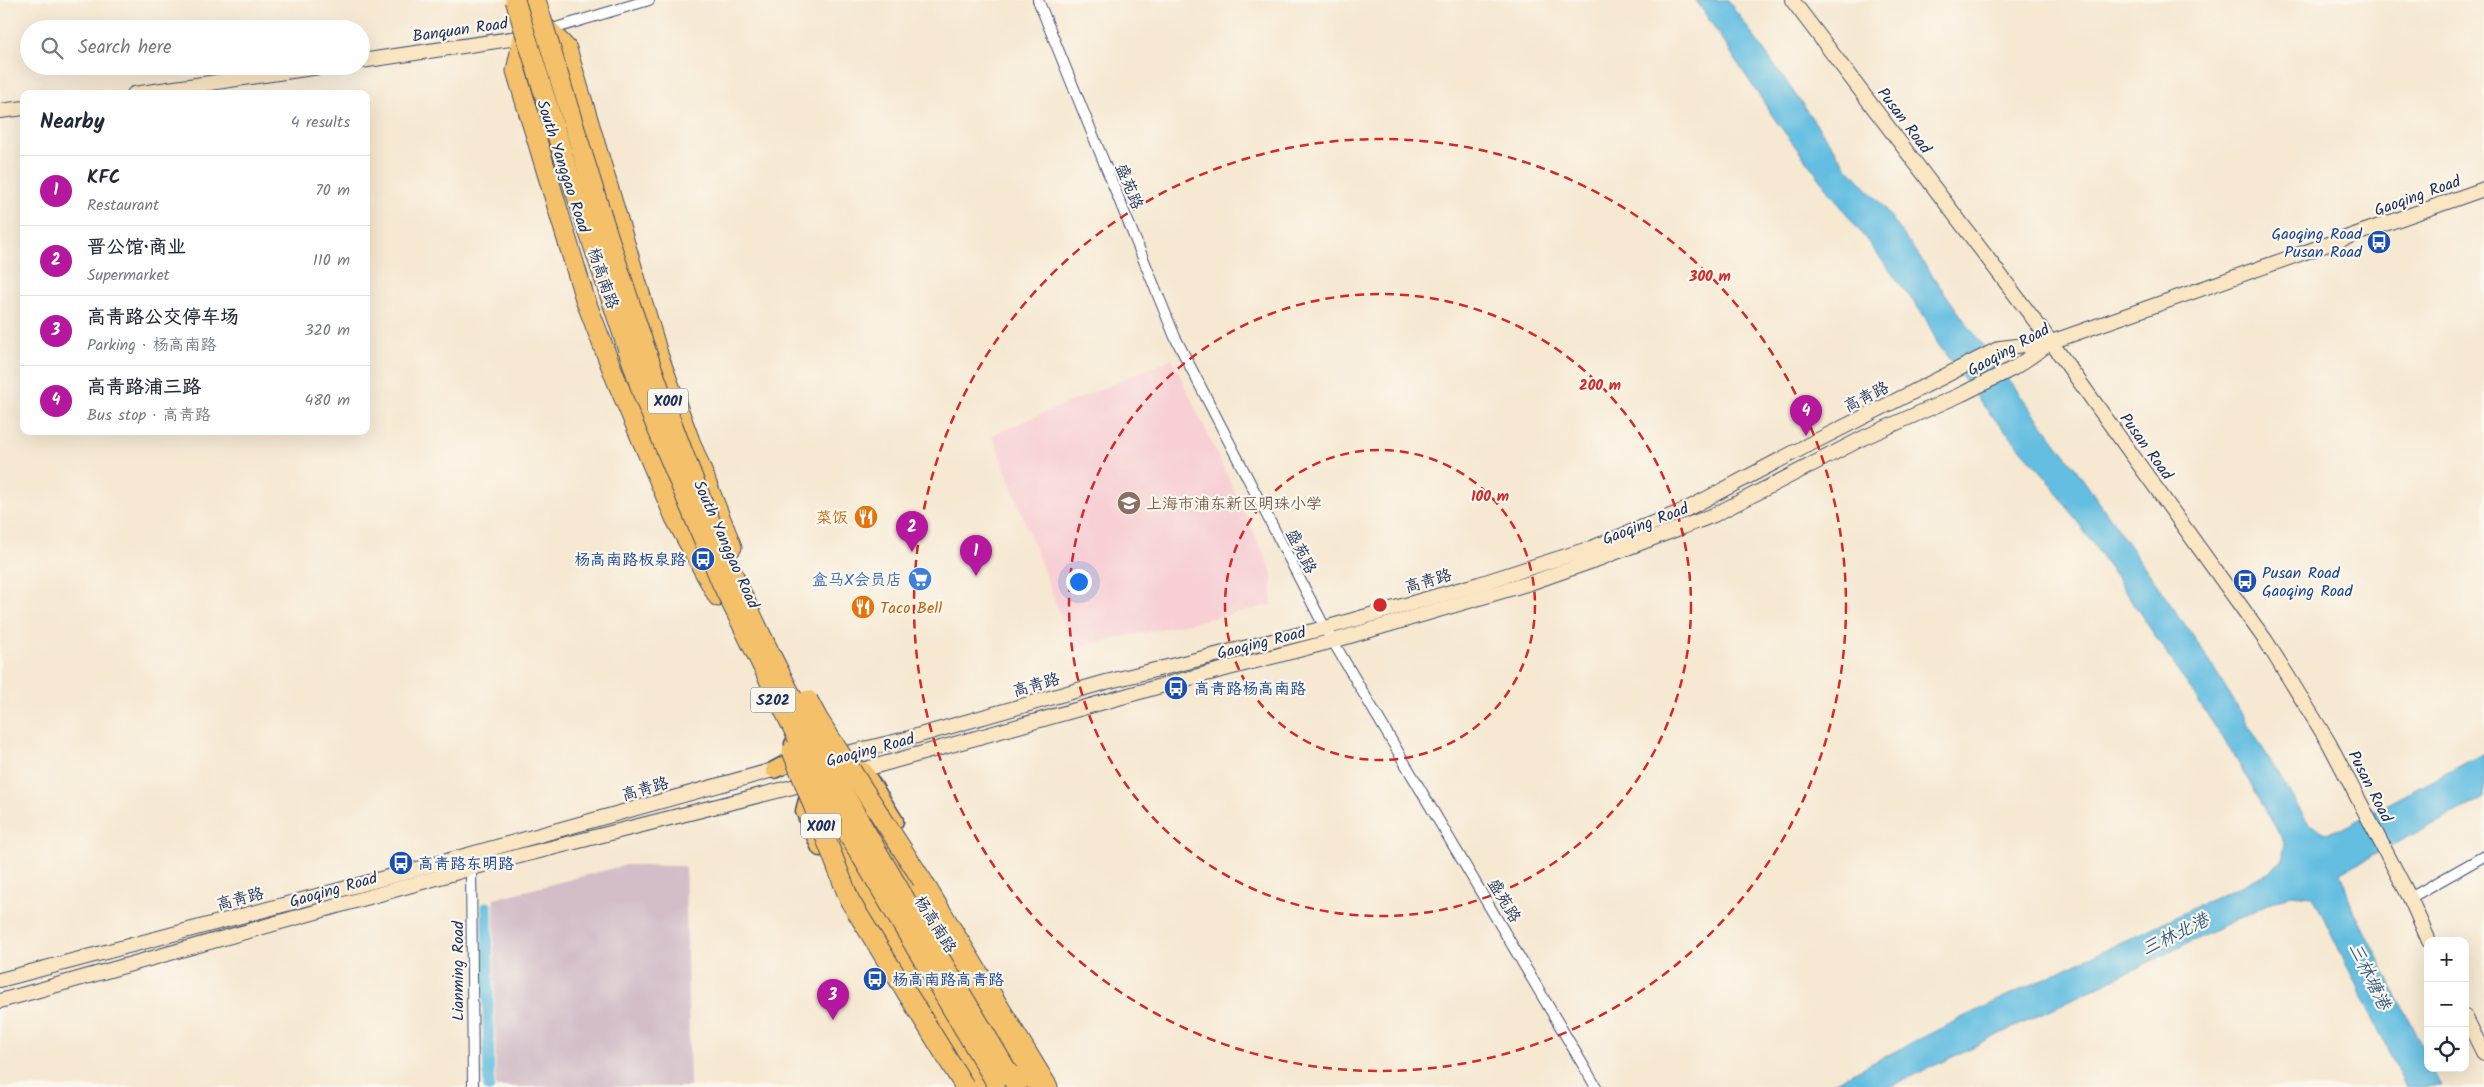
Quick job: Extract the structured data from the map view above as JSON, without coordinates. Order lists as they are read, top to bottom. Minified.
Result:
{"streets":{"highway":["杨高南路","X001"],"main road":["Banquan Road","Pusan Road","South Yanggao Road","Gaoqing Road","高青路","S202"],"street":["盛苑路","Lianming Road"]},"crossings":[["Banquan Road","South Yanggao Road"],["Pusan Road","Gaoqing Road"],["Pusan Road","高青路"],["South Yanggao Road","Gaoqing Road"],["South Yanggao Road","杨高南路"],["South Yanggao Road","高青路"],["South Yanggao Road","X001"],["盛苑路","Gaoqing Road"],["盛苑路","高青路"],["Gaoqing Road","杨高南路"],["Gaoqing Road","高青路"],["Gaoqing Road","X001"],["Gaoqing Road","Lianming Road"],["高青路","Lianming Road"]],"water":["三林北港","三林塘港"],"places":{"bus stop":["Gaoqing Road Pusan Road","杨高南路板泉路","Pusan Road Gaoqing Road","高青路杨高南路","高青路东明路","杨高南路高青路"],"school or university":["上海市浦东新区明珠小学"],"restaurant":["菜饭","Taco Bell"],"supermarket":["盒马X会员店"]},"page":{"search":"Search here","heading":["Nearby","4 results"],"list":[{"mark":"1","name":"KFC","note":"Restaurant","value":"70 m"},{"mark":"2","name":"晋公馆·商业","note":"Supermarket","value":"110 m"},{"mark":"3","name":"高青路公交停车场","note":"Parking · 杨高南路","value":"320 m"},{"mark":"4","name":"高青路浦三路","note":"Bus stop · 高青路","value":"480 m"}],"pins":["4","2","1","3"],"map_buttons":["+","−"]},"rings":["300 m","200 m","100 m"]}
